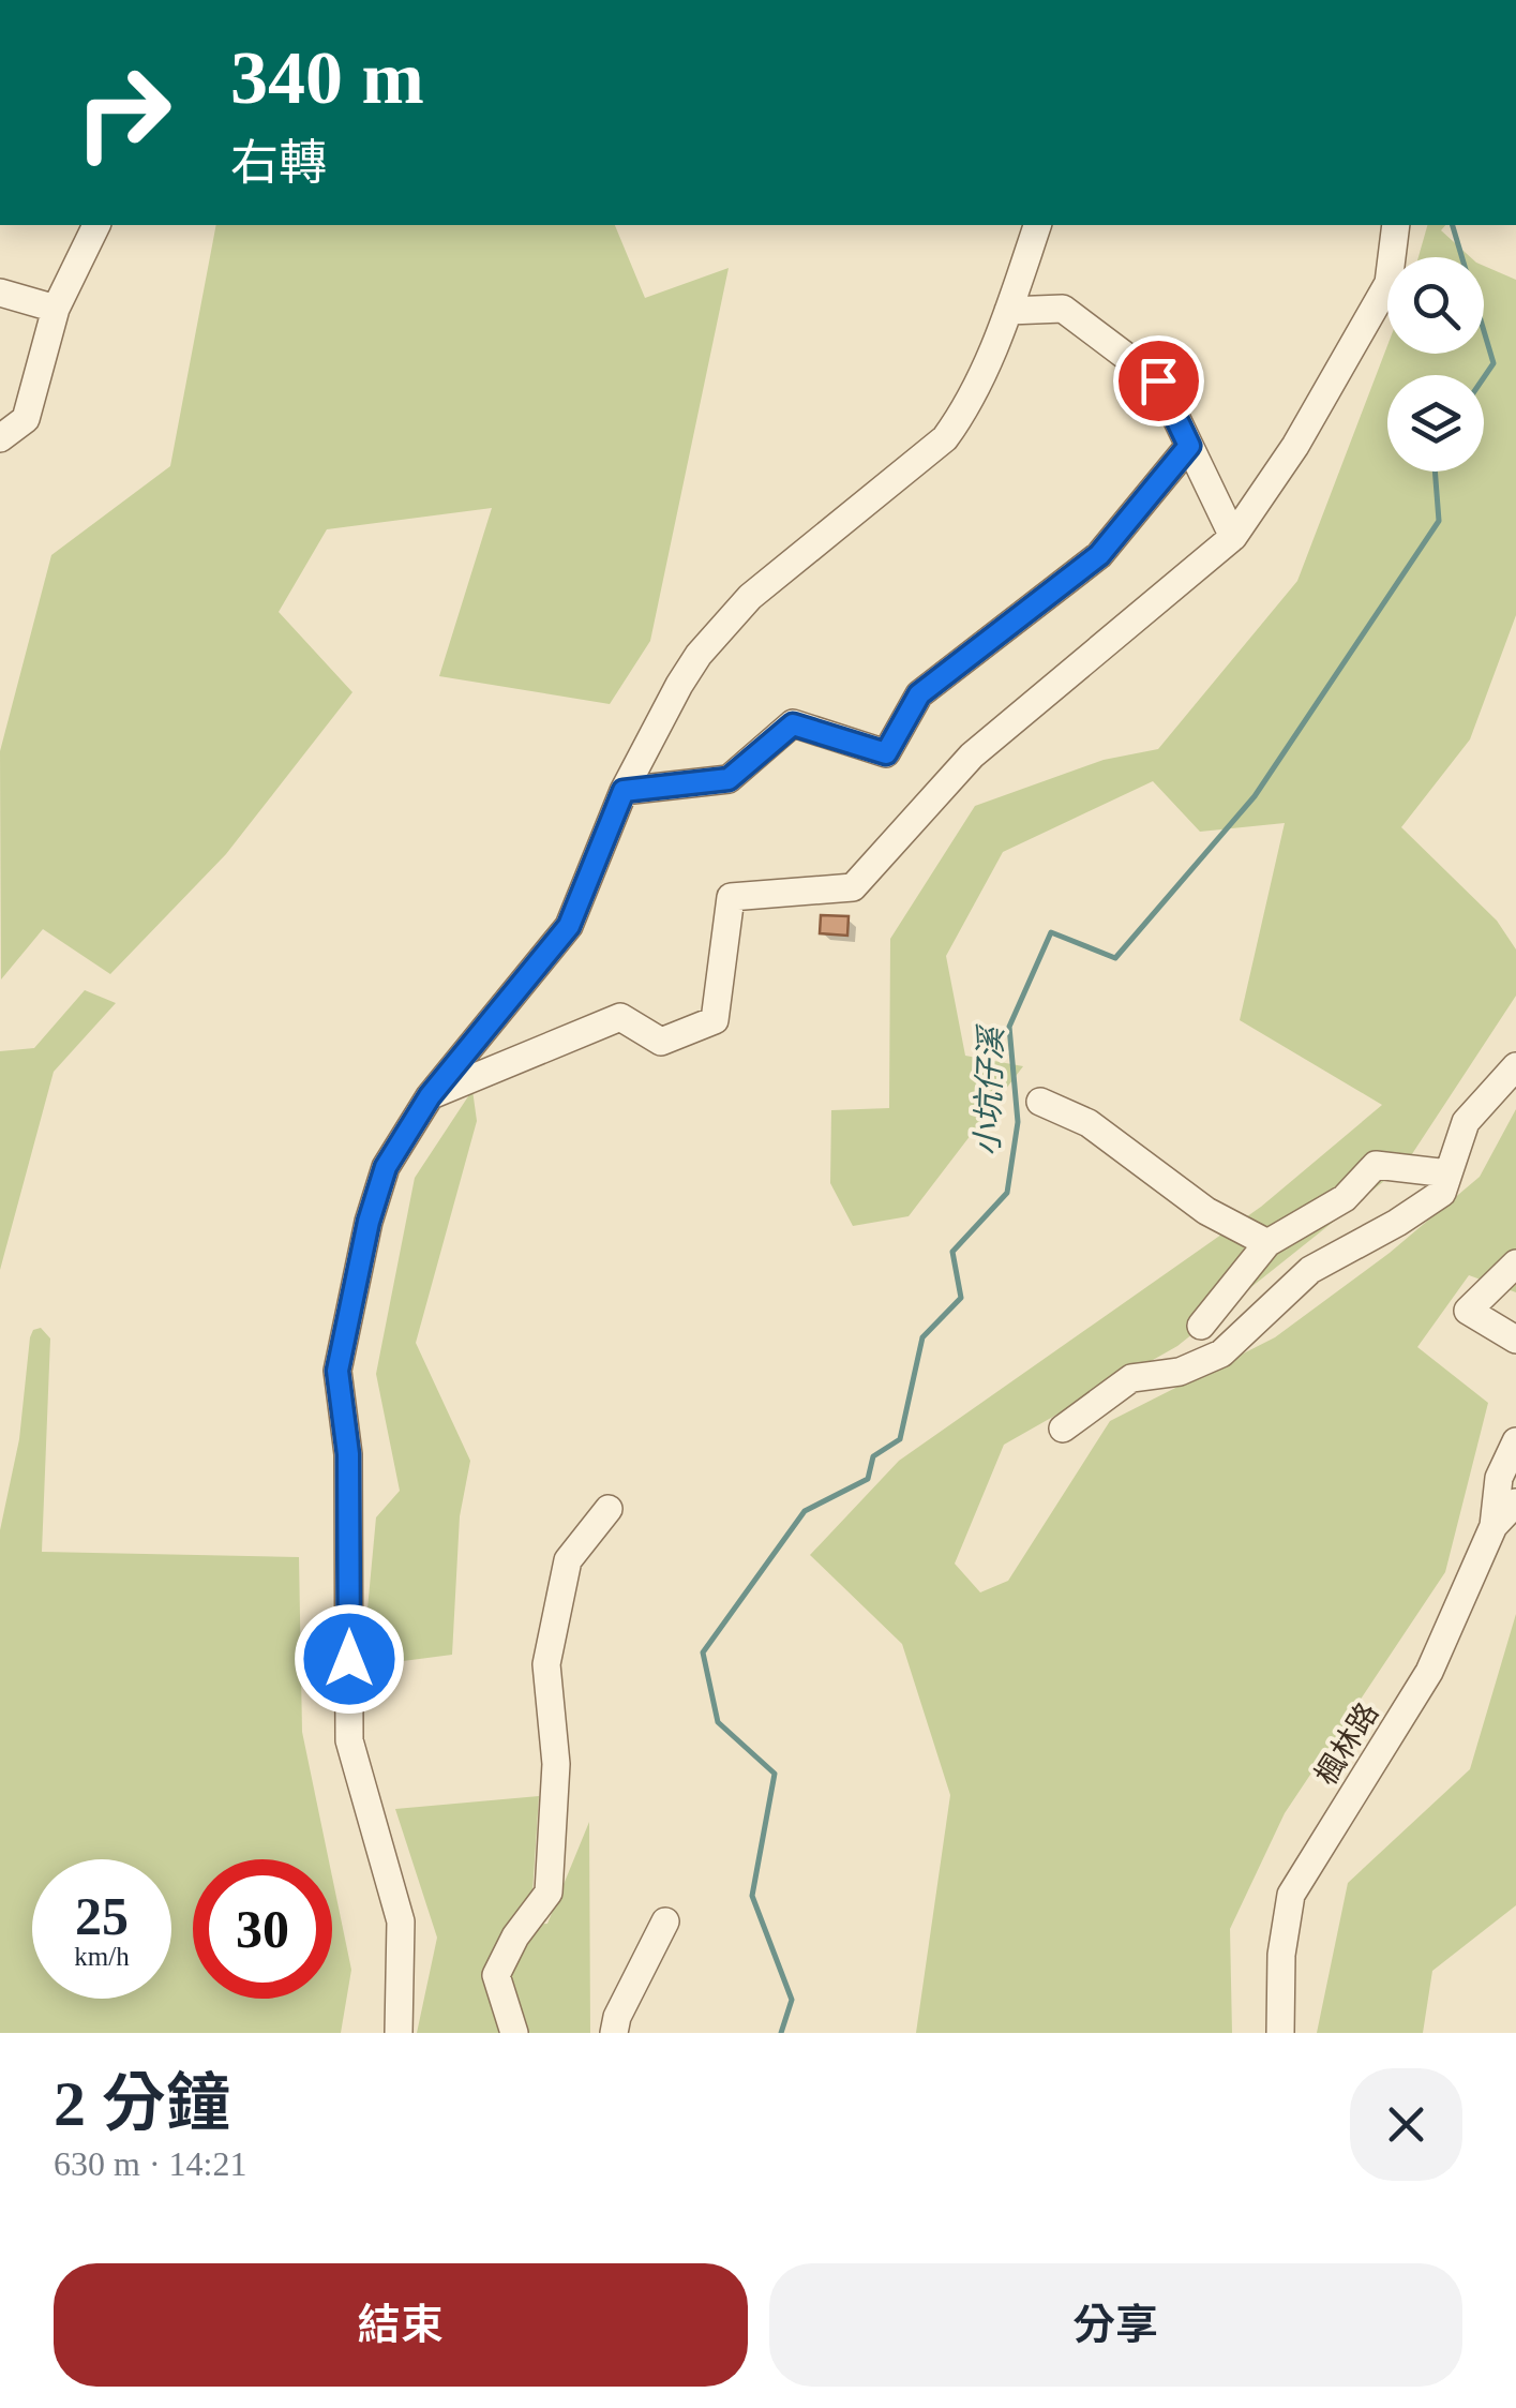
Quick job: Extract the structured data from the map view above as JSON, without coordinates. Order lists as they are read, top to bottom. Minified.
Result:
{"streets":{"street":["楓林路"]},"water":["小坑仔溪"],"page":{"turn":["340 m","右轉"],"speed":"25 km/h","limit":"30","heading":["2 分鐘","630 m · 14:21"],"buttons":["結束","分享"]}}
